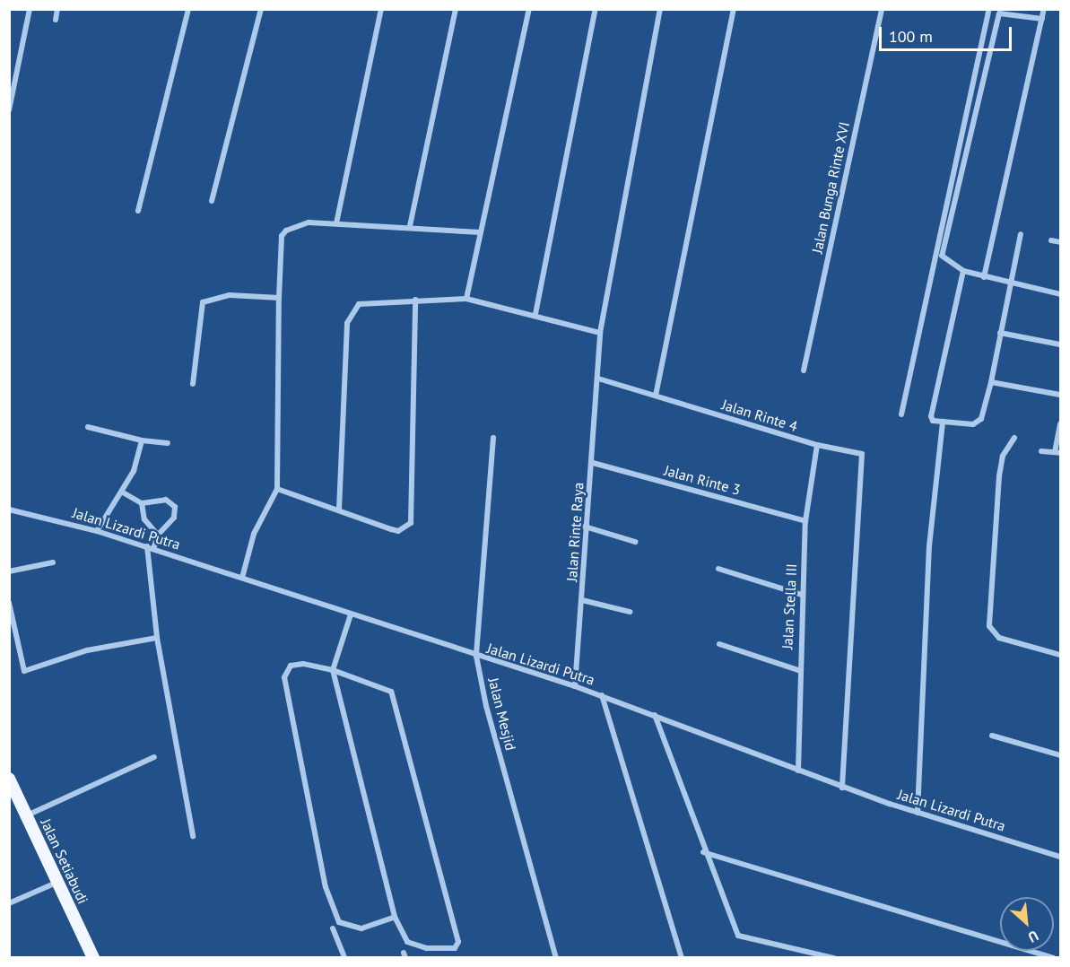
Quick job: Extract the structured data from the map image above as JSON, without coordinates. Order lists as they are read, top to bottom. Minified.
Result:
{"streets":{"main road":["Jalan Setiabudi"],"street":["Jalan Bunga Rinte XVI","Jalan Rinte 4","Jalan Rinte 3","Jalan Lizardi Putra","Jalan Rinte Raya","Jalan Stella III","Jalan Mesjid"]},"crossings":[["Jalan Rinte 4","Jalan Lizardi Putra"],["Jalan Rinte 4","Jalan Rinte Raya"],["Jalan Rinte 4","Jalan Stella III"],["Jalan Rinte 3","Jalan Rinte Raya"],["Jalan Rinte 3","Jalan Stella III"],["Jalan Lizardi Putra","Jalan Rinte Raya"],["Jalan Lizardi Putra","Jalan Stella III"],["Jalan Lizardi Putra","Jalan Mesjid"]],"scale_bar":"100 m","north":"bottom right"}
